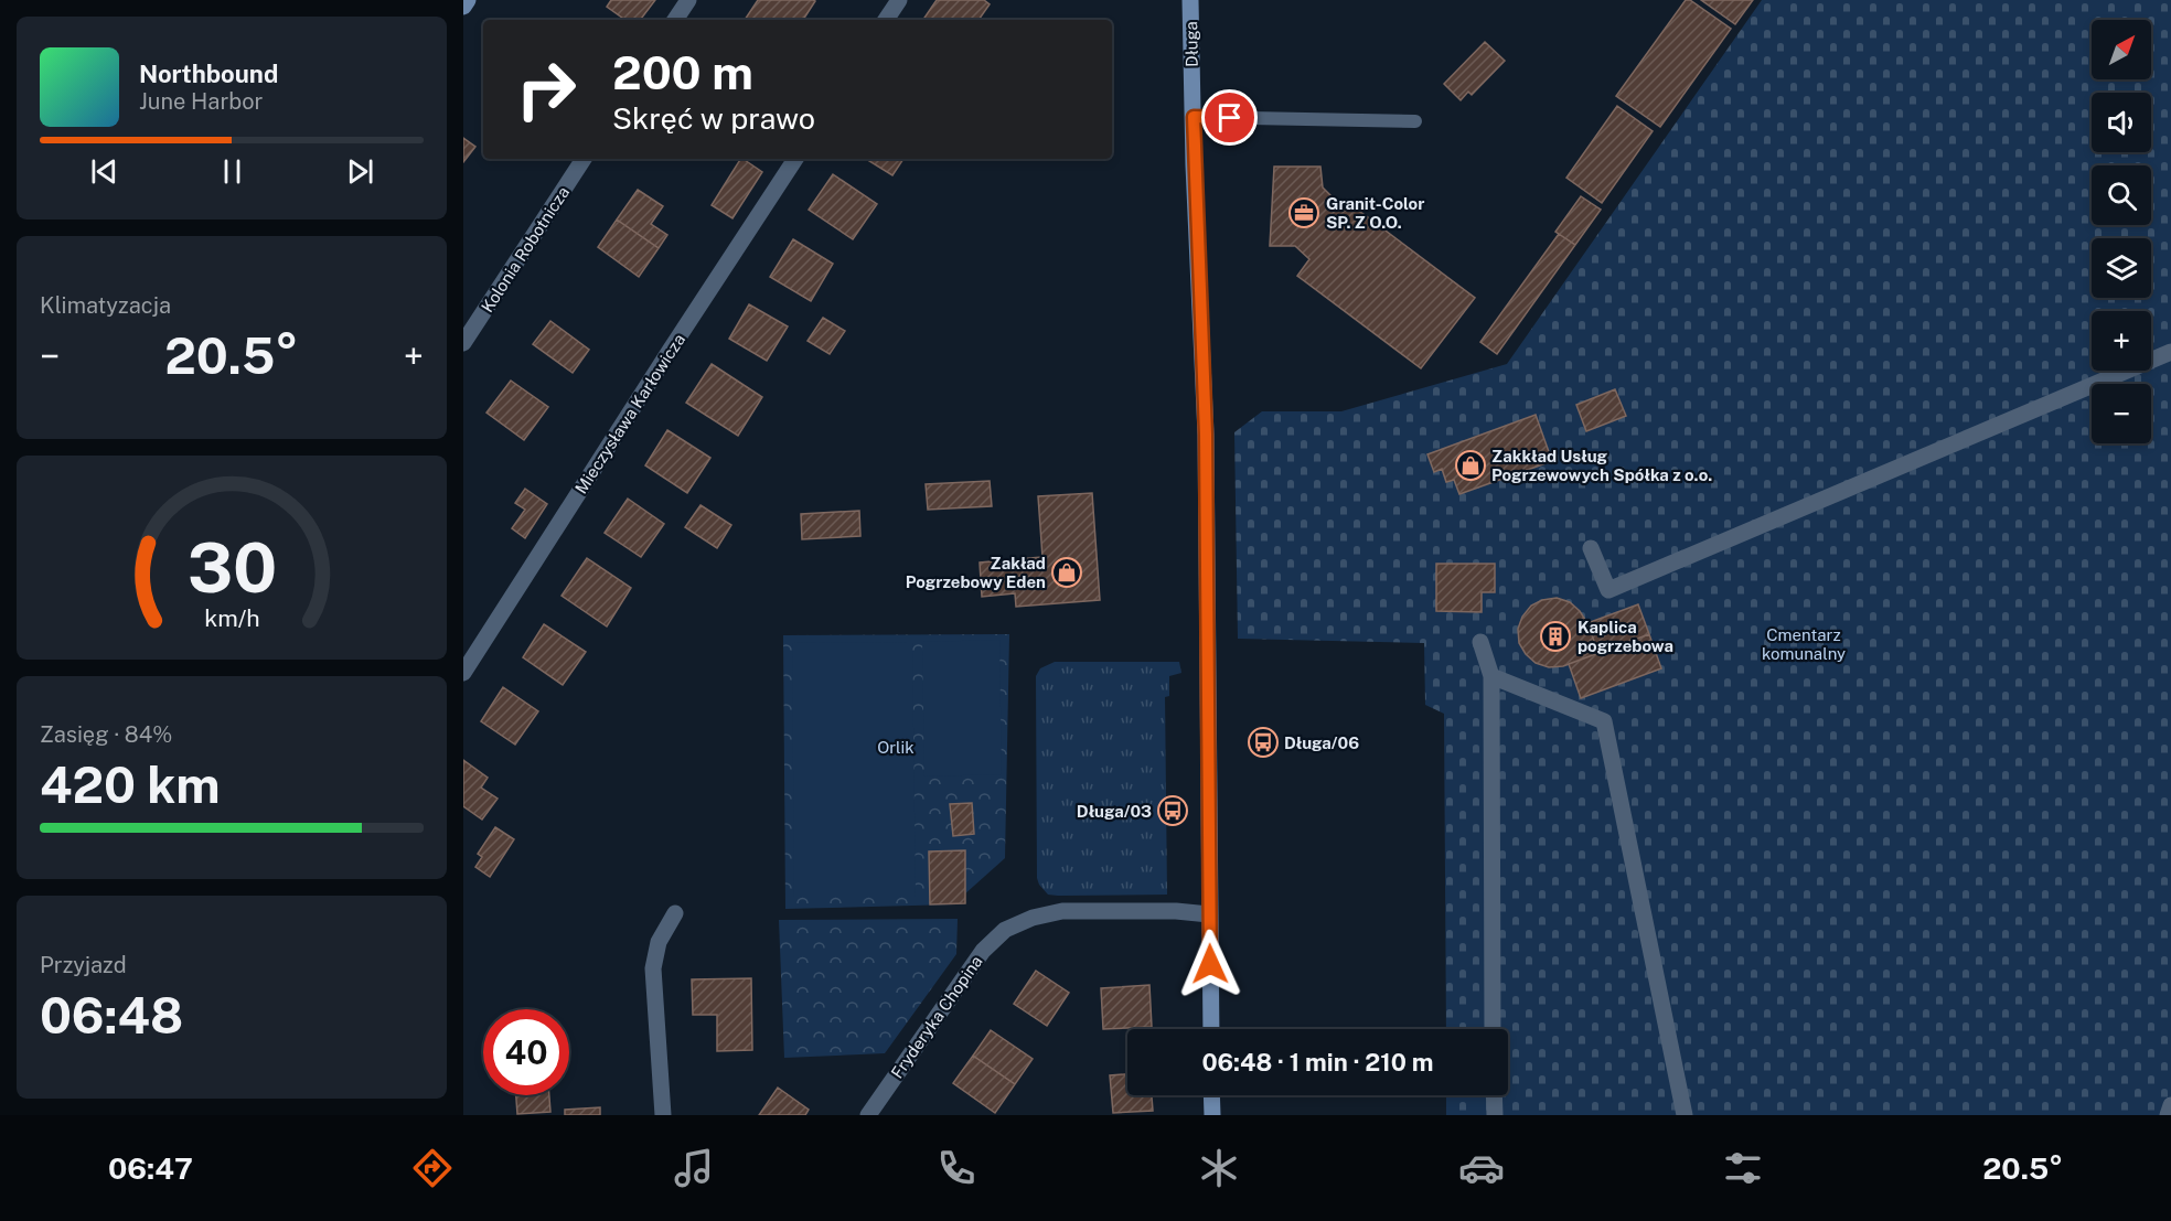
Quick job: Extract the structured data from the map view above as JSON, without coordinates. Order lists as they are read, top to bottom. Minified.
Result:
{"streets":{"street":["Długa","Kolonia Robotnicza","Mieczysława Karłowicza","Fryderyka Chopina"]},"crossings":[["Długa","Fryderyka Chopina"]],"parks":["Cmentarz komunalny","Orlik"],"places":{"office":["Granit-Color SP. Z O.O."],"shop":["Zakkład Usług Pogrzewowych Spółka z o.o.","Zakład Pogrzebowy Eden"],"building":["Kaplica pogrzebowa"],"bus stop":["Długa/06","Długa/03"]},"north":"top right","page":{"map_buttons":["+","−"],"turn":["200 m","Skręć w prawo"],"song":["Northbound","June Harbor"],"tile":["Klimatyzacja",["Zasięg · 84%","420 km"],["Przyjazd","06:48"]],"heat":["−","20.5°","+"],"limit":"40","trip":"06:48 · 1 min · 210 m","tabs":["06:47","20.5°"],"gauge":["30","km/h"]}}
